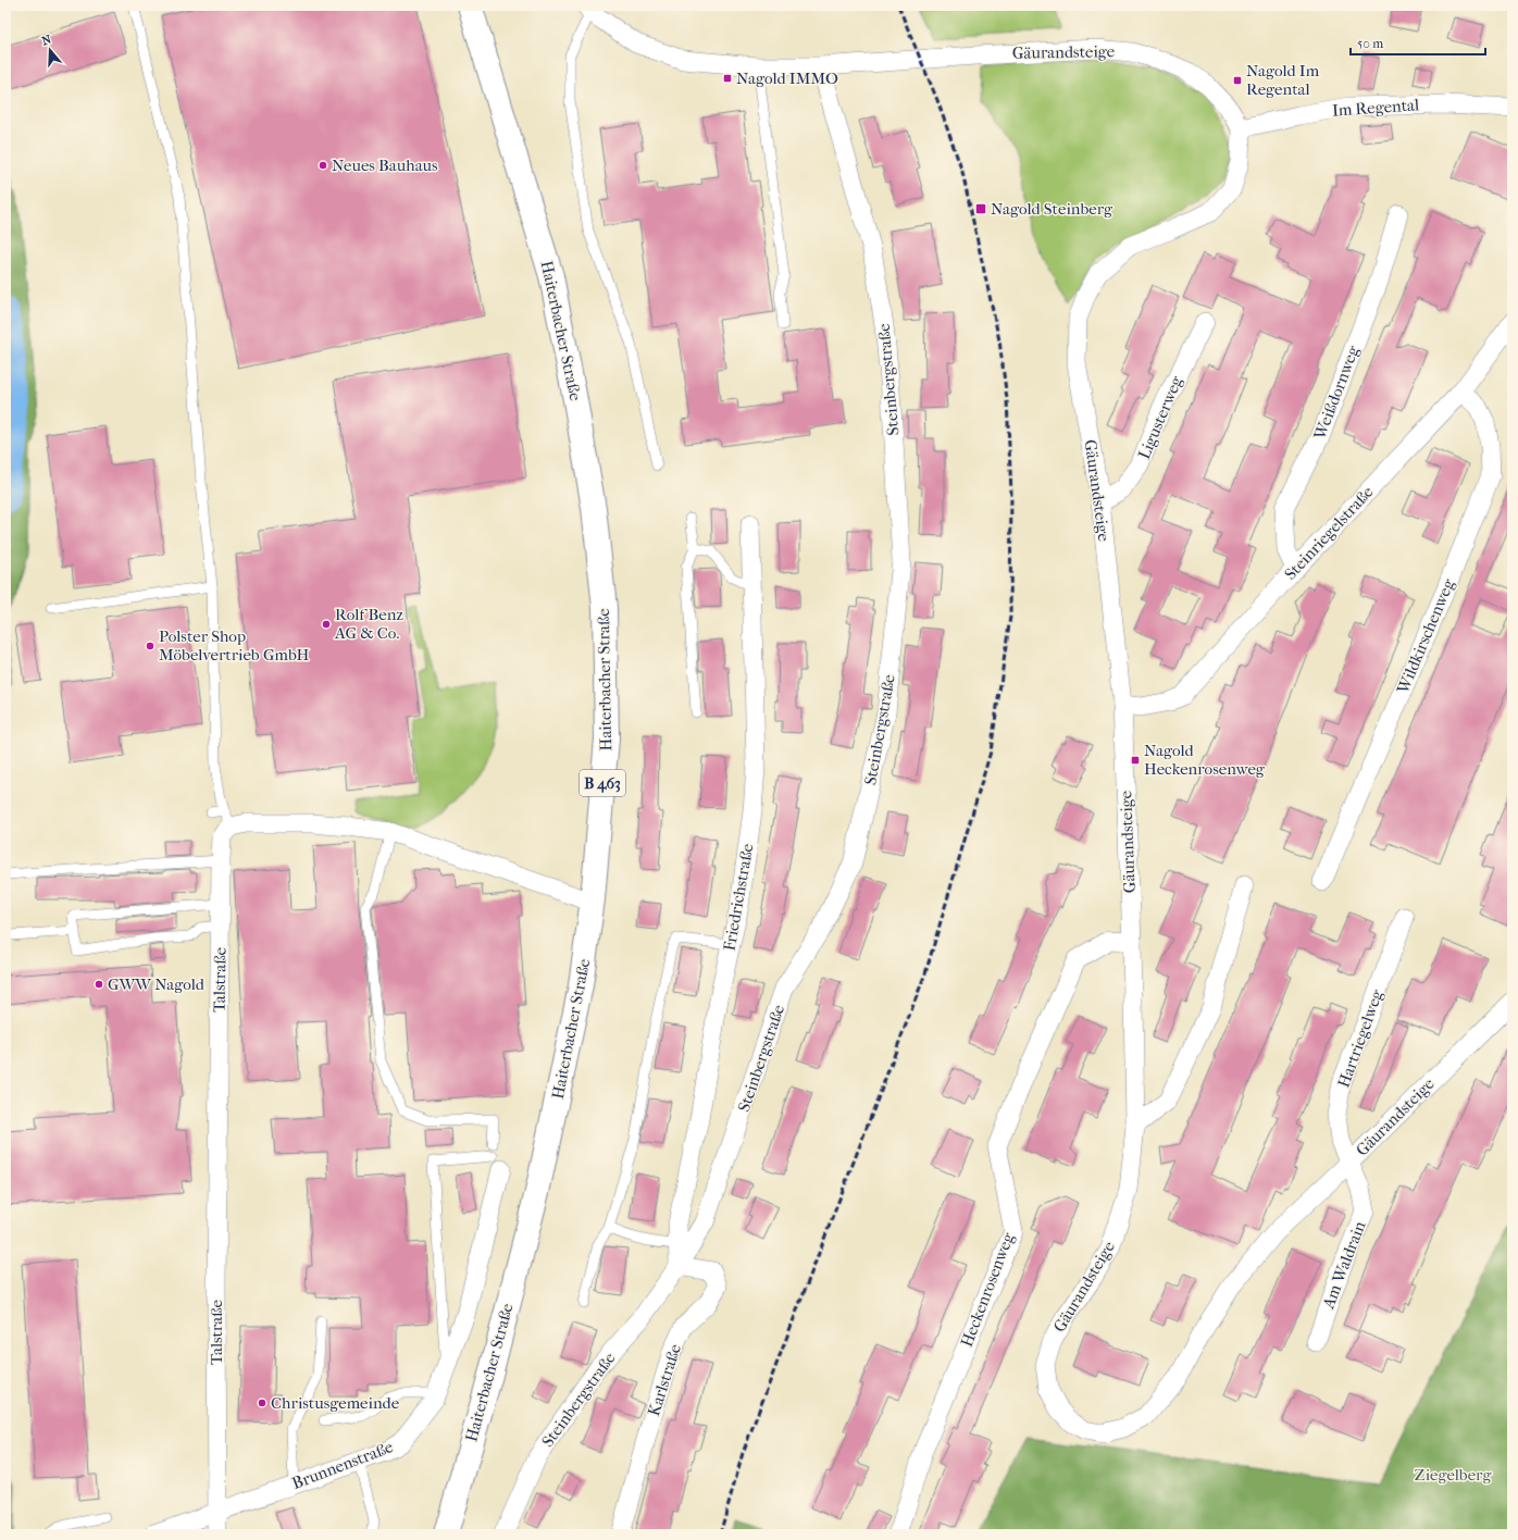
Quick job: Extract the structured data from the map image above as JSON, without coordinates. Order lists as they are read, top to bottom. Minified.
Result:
{"streets":{"main road":["Haiterbacher Straße","B 463"],"street":["Gäurandsteige","Im Regental","Steinbergstraße","Weißdornweg","Ligusterweg","Steinriegelstraße","Wildkirschenweg","Friedrichstraße","Talstraße","Hartriegelweg","Am Waldrain","Heckenrosenweg","Karlstraße","Brunnenstraße"]},"crossings":[["Gäurandsteige","Im Regental"],["Gäurandsteige","Steinbergstraße"],["Gäurandsteige","Ligusterweg"],["Gäurandsteige","Steinriegelstraße"],["Gäurandsteige","Hartriegelweg"],["Gäurandsteige","Am Waldrain"],["Gäurandsteige","Heckenrosenweg"],["Steinbergstraße","Friedrichstraße"],["Steinbergstraße","Karlstraße"],["Weißdornweg","Steinriegelstraße"],["Steinriegelstraße","Wildkirschenweg"],["Friedrichstraße","Karlstraße"],["Talstraße","Brunnenstraße"],["Hartriegelweg","Am Waldrain"]],"parks":["Ziegelberg"],"places":{"transit":["Nagold IMMO","Nagold Im Regental","Nagold Steinberg","Nagold Heckenrosenweg"],"other":["Neues Bauhaus","Rolf Benz AG & Co.","Polster Shop Möbelvertrieb GmbH","GWW Nagold","Christusgemeinde"]},"scale_bar":"50 m","north":"top"}
